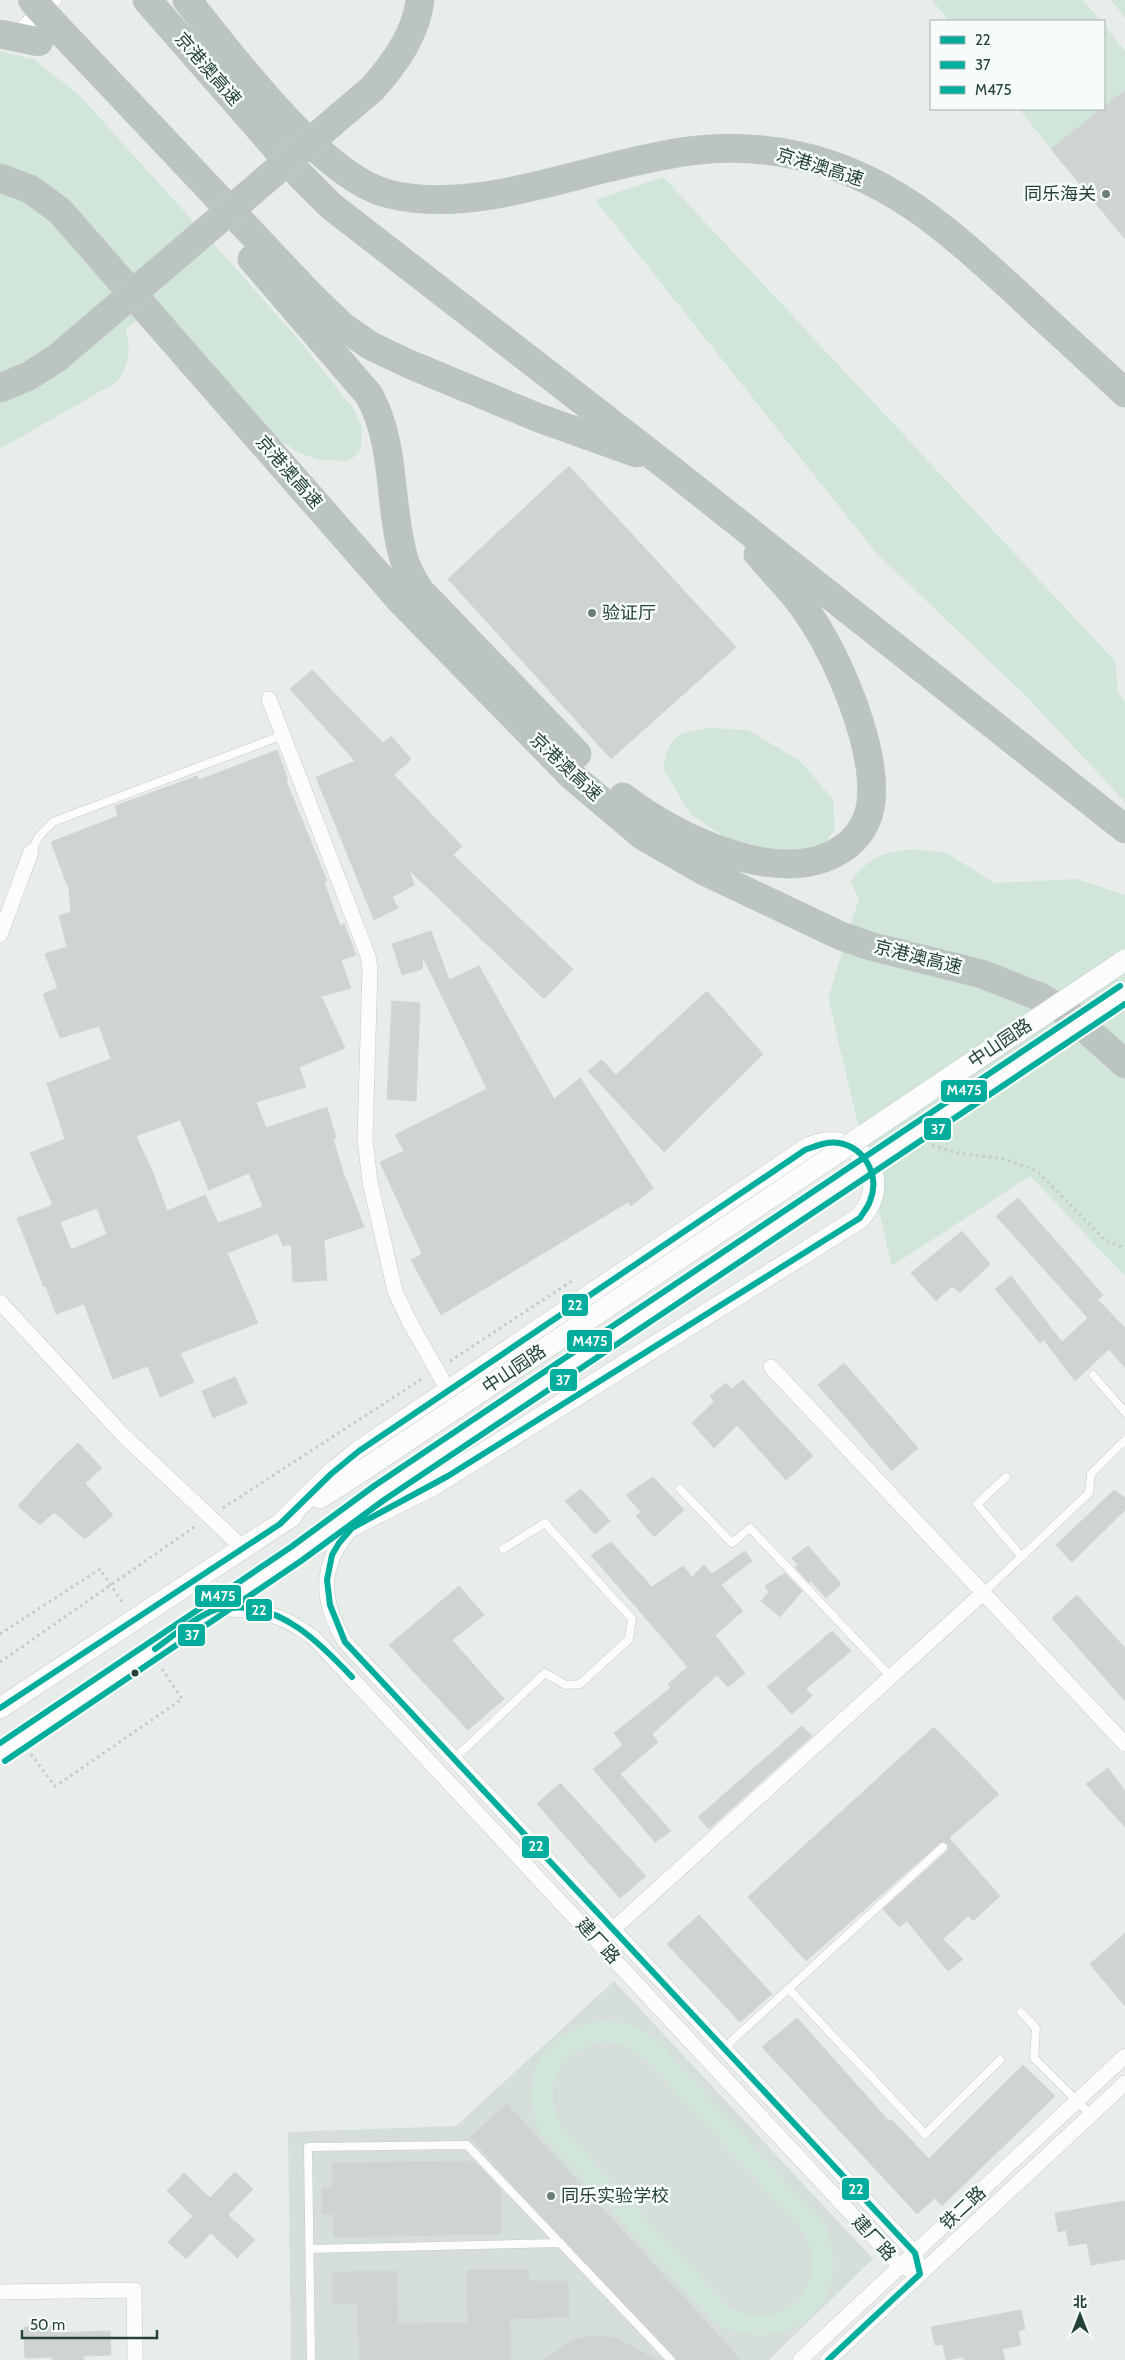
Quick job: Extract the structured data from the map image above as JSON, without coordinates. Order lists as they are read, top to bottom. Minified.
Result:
{"streets":{"highway":["京港澳高速"],"main road":["中山园路"],"street":["建厂路","铁二路"]},"crossings":[["中山园路","建厂路"],["建厂路","铁二路"]],"places":["同乐海关","验证厅","同乐实验学校"],"lines":["transit line M475","transit line 37","transit line 22"],"legend":["22","37","M475"],"scale_bar":"50 m","north":"top"}
